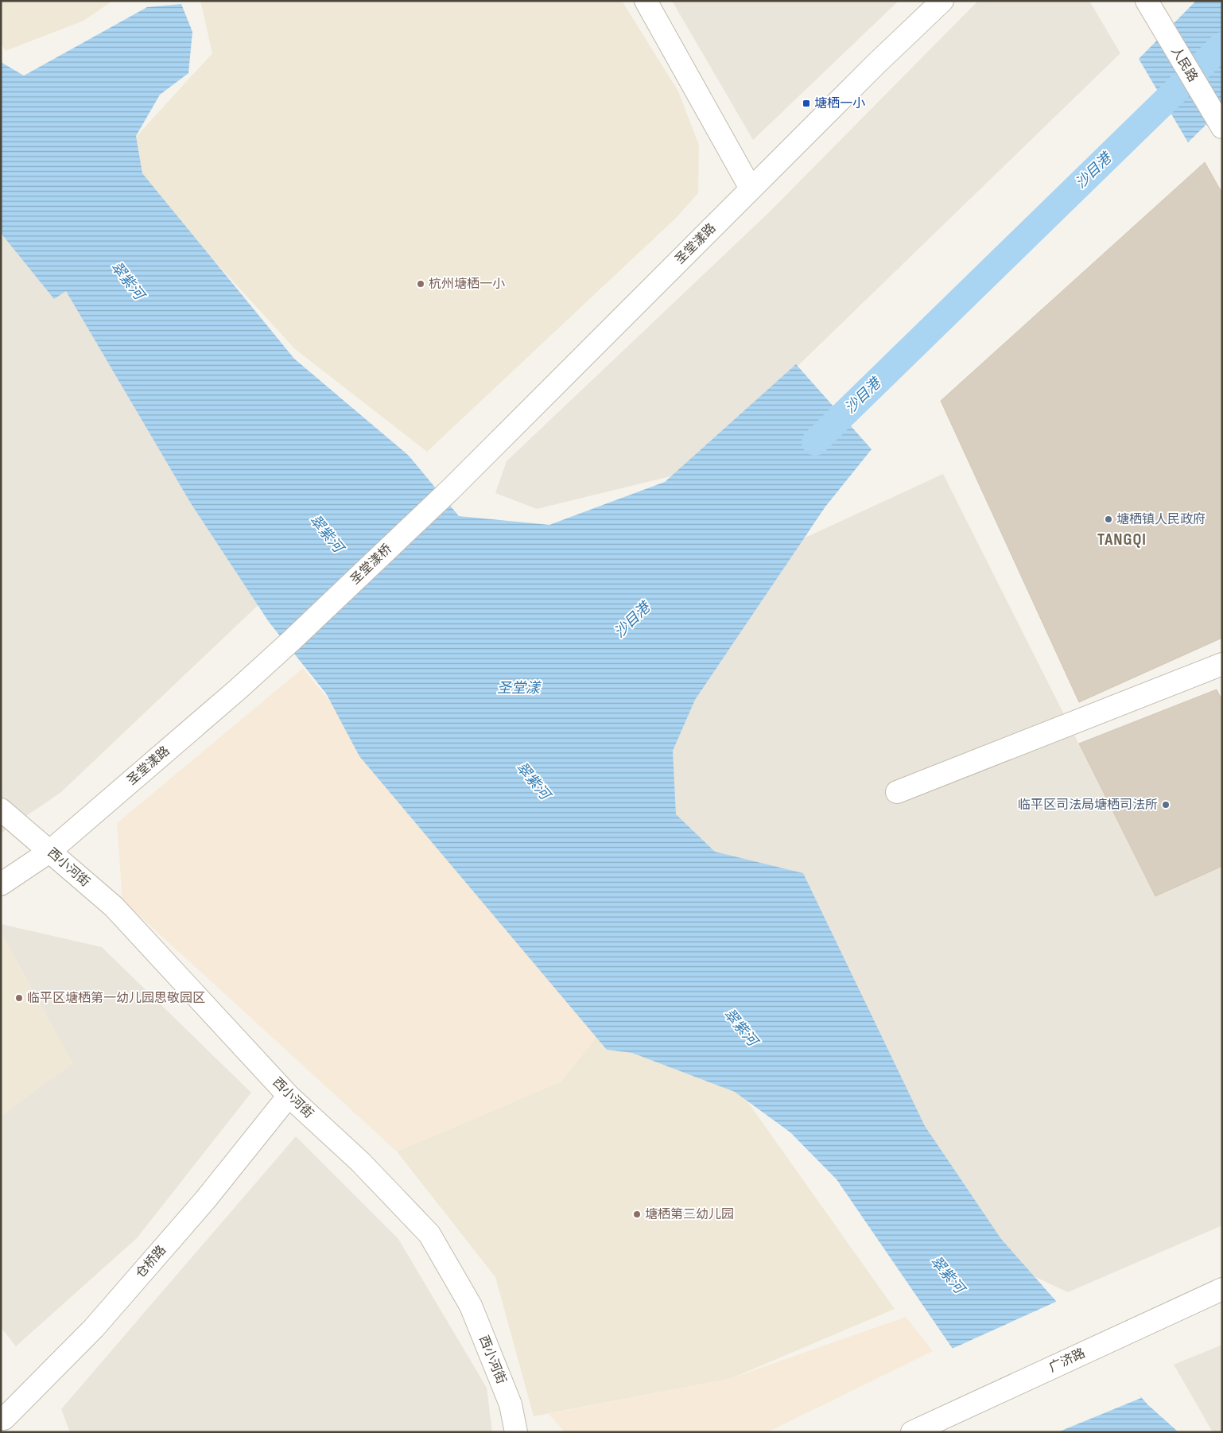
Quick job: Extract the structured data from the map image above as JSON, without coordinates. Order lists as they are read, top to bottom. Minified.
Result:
{"streets":{"street":["人民路","圣堂漾路","圣堂漾桥","西小河街","仓桥路","广济路"]},"crossings":[["圣堂漾路","圣堂漾桥"],["圣堂漾路","西小河街"],["西小河街","仓桥路"]],"districts":["TANGQI"],"water":["沙目港","翠紫河","圣堂漾"],"places":{"transit":["塘栖一小"],"other":["杭州塘栖一小","塘栖镇人民政府","临平区司法局塘栖司法所","临平区塘栖第一幼儿园思敬园区","塘栖第三幼儿园"]}}
